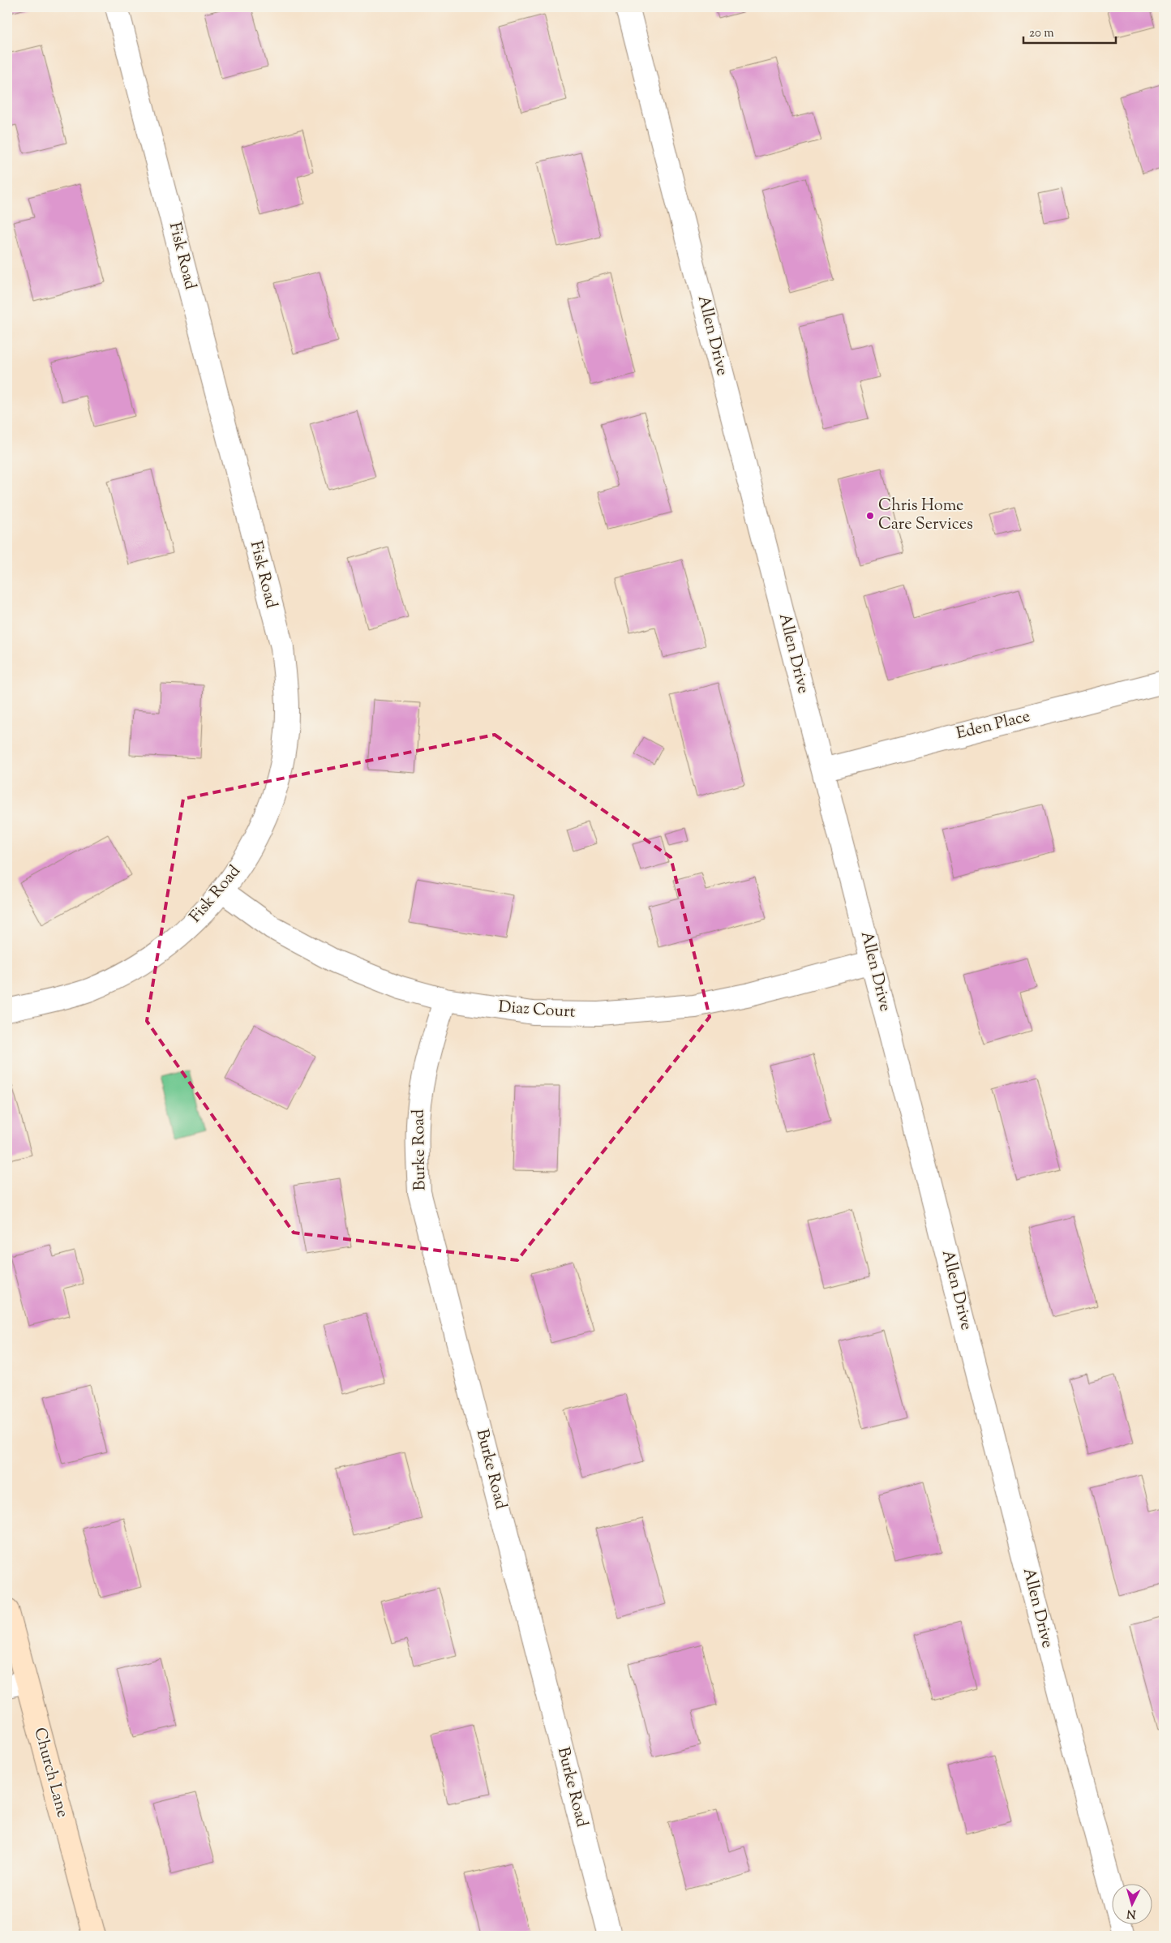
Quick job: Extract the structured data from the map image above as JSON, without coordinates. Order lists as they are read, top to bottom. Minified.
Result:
{"streets":{"street":["Fisk Road","Allen Drive","Eden Place","Diaz Court","Burke Road","Church Lane"]},"crossings":[["Fisk Road","Diaz Court"],["Allen Drive","Eden Place"],["Allen Drive","Diaz Court"],["Diaz Court","Burke Road"]],"places":["Chris Home Care Services"],"scale_bar":"20 m","north":"bottom"}
